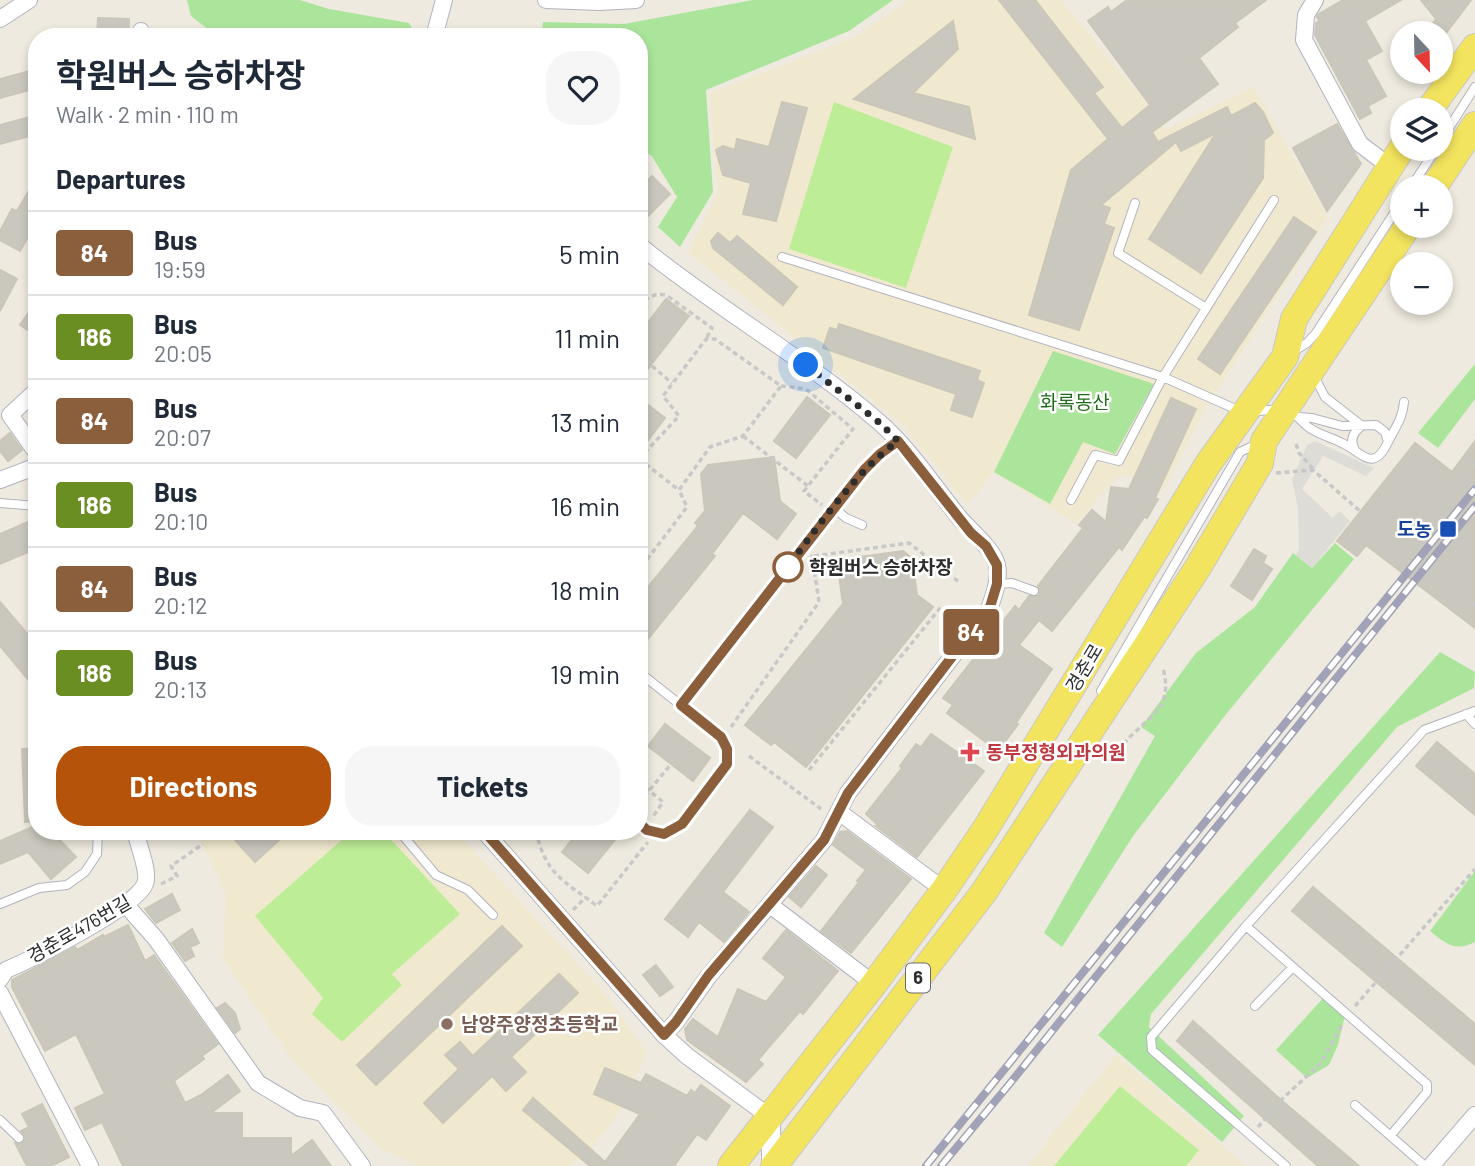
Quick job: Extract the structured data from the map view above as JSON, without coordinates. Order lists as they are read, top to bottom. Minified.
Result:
{"streets":{"main road":["경춘로","6"],"street":["경춘로476번길"]},"parks":["화록동산"],"places":{"transit":["도농"],"other":["학원버스 승하차장","남양주양정초등학교"],"health":["동부정형외과의원"]},"lines":["bus line 84"],"north":"bottom","page":{"on_map":"84","map_buttons":["+","−"],"heading":[["학원버스 승하차장","Walk · 2 min · 110 m"],"Departures"],"list":[{"mark":"84","name":"Bus","note":"19:59","value":"5 min"},{"mark":"186","name":"Bus","note":"20:05","value":"11 min"},{"mark":"84","name":"Bus","note":"20:07","value":"13 min"},{"mark":"186","name":"Bus","note":"20:10","value":"16 min"},{"mark":"84","name":"Bus","note":"20:12","value":"18 min"},{"mark":"186","name":"Bus","note":"20:13","value":"19 min"}],"buttons":["Directions","Tickets"]}}
